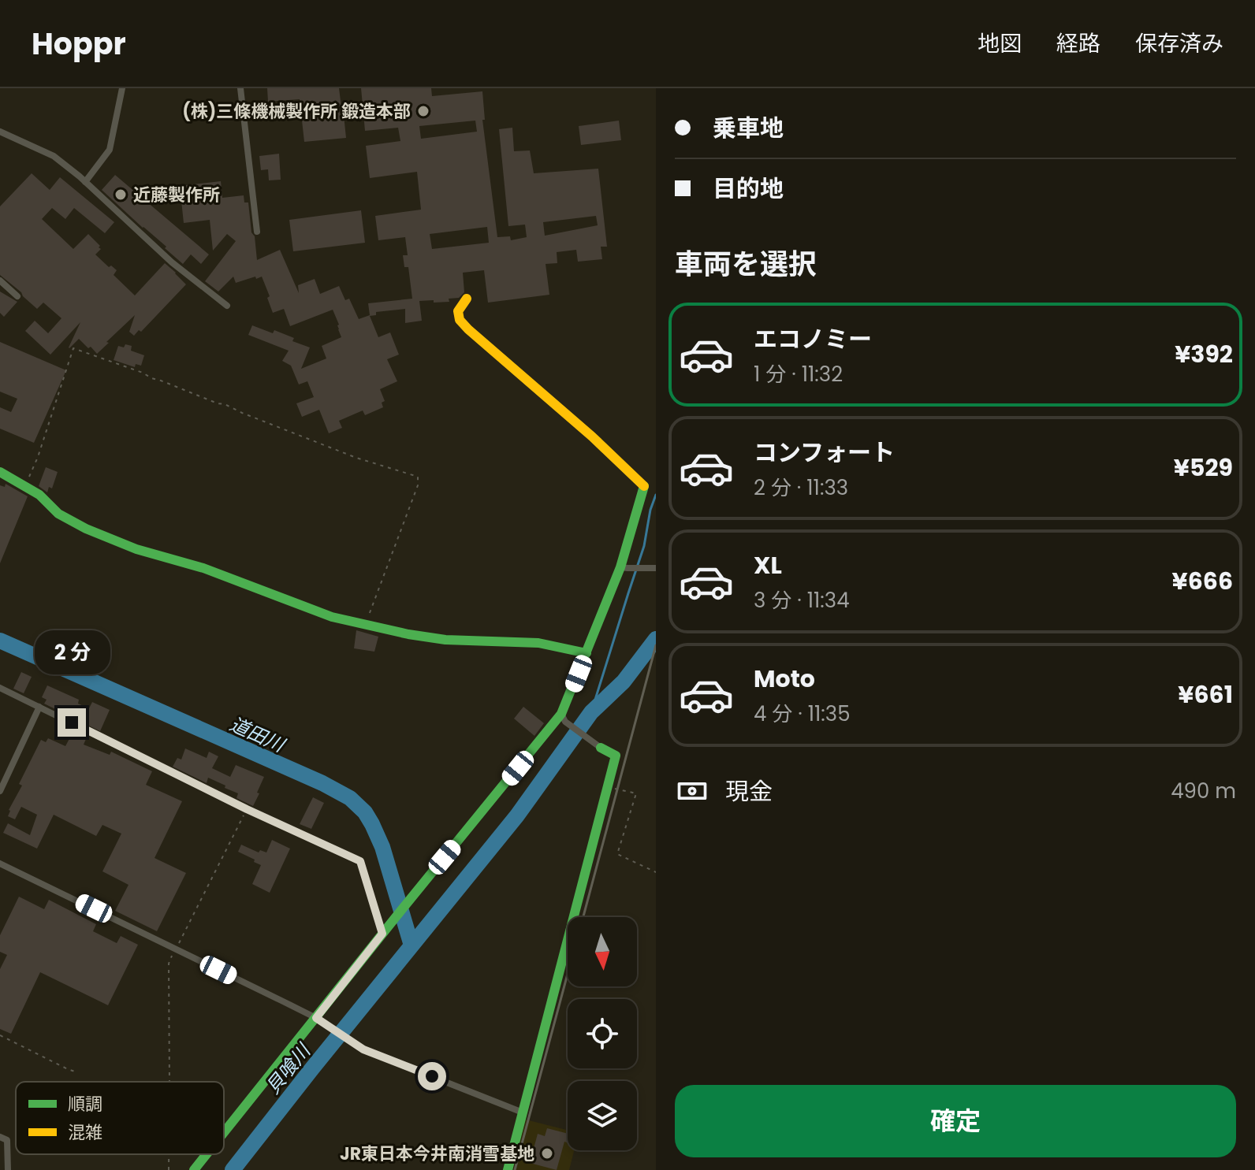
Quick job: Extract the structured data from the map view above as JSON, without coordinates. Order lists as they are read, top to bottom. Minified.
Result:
{"water":["道田川","貝喰川"],"places":["(株)三條機械製作所 鍛造本部","近藤製作所","JR東日本今井南消雪基地"],"legend":["順調","混雑"],"north":"bottom","page":{"header":"Hoppr","nav":["地図","経路","保存済み"],"banner":["乗車地","目的地"],"heading":"車両を選択","list":[{"name":"エコノミー","note":"1 分 · 11:32","value":"¥392"},{"name":"コンフォート","note":"2 分 · 11:33","value":"¥529"},{"name":"XL","note":"3 分 · 11:34","value":"¥666"},{"name":"Moto","note":"4 分 · 11:35","value":"¥661"}],"bubble":"2 分","pay":["現金","490 m"],"buttons":"確定"}}
